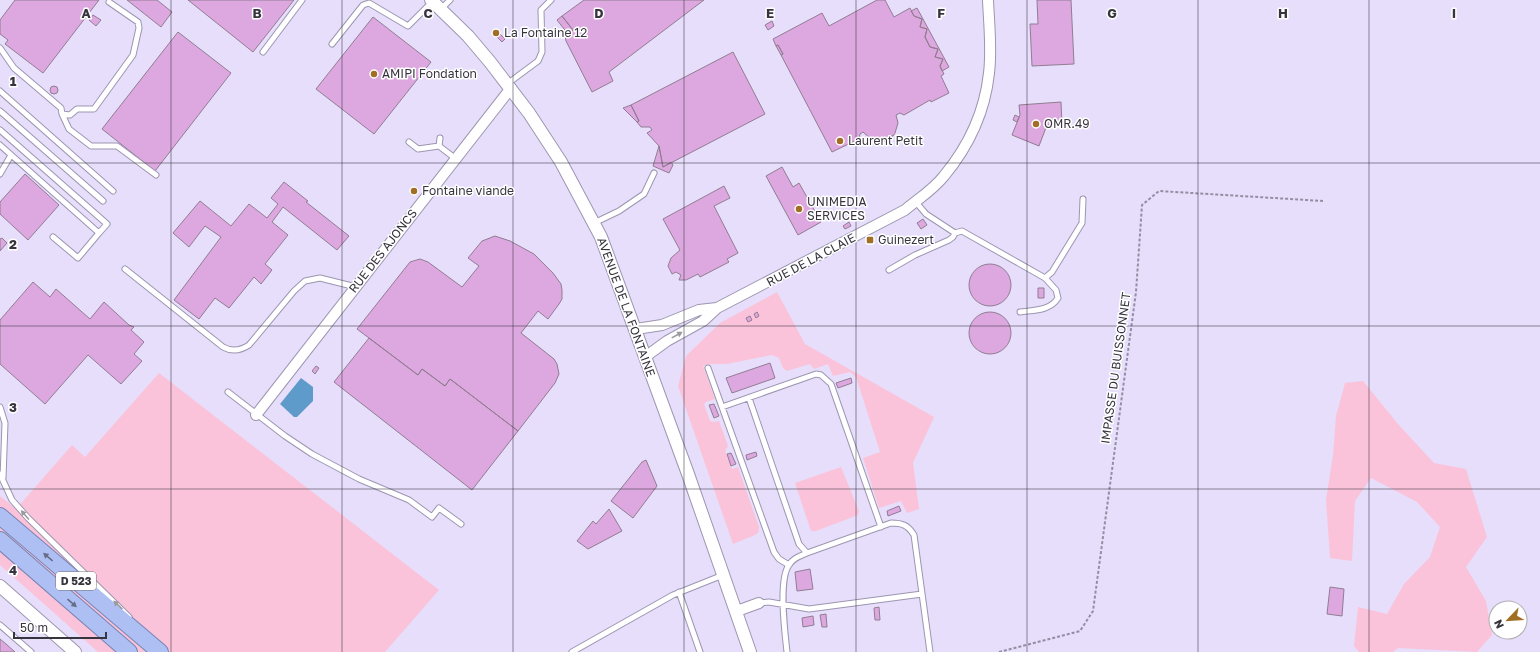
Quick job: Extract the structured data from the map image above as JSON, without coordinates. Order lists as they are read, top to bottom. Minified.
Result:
{"streets":{"highway":["D 523"],"street":["RUE DES AJONCS","RUE DE LA CLAIE","AVENUE DE LA FONTAINE"],"path":["IMPASSE DU BUISSONNET"]},"crossings":[["RUE DES AJONCS","AVENUE DE LA FONTAINE"],["RUE DE LA CLAIE","AVENUE DE LA FONTAINE"]],"places":{"other":["La Fontaine 12","AMIPI Fondation","OMR.49","Laurent Petit","Fontaine viande","UNIMEDIA SERVICES"],"transit":["Guinezert"]},"scale_bar":"50 m","north":"bottom left","grid":{"columns":["A","B","C","D","E","F","G","H","I"],"rows":["1","2","3","4"]}}
